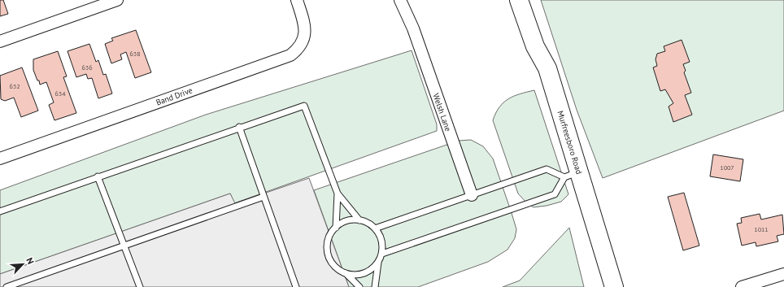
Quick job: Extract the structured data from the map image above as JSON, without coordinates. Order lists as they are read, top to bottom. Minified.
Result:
{"streets":{"main road":["Murfreesboro Road"],"street":["Band Drive","Welsh Lane"]},"house_numbers":["638","636","632","634","1007","1011"],"north":"top right"}
